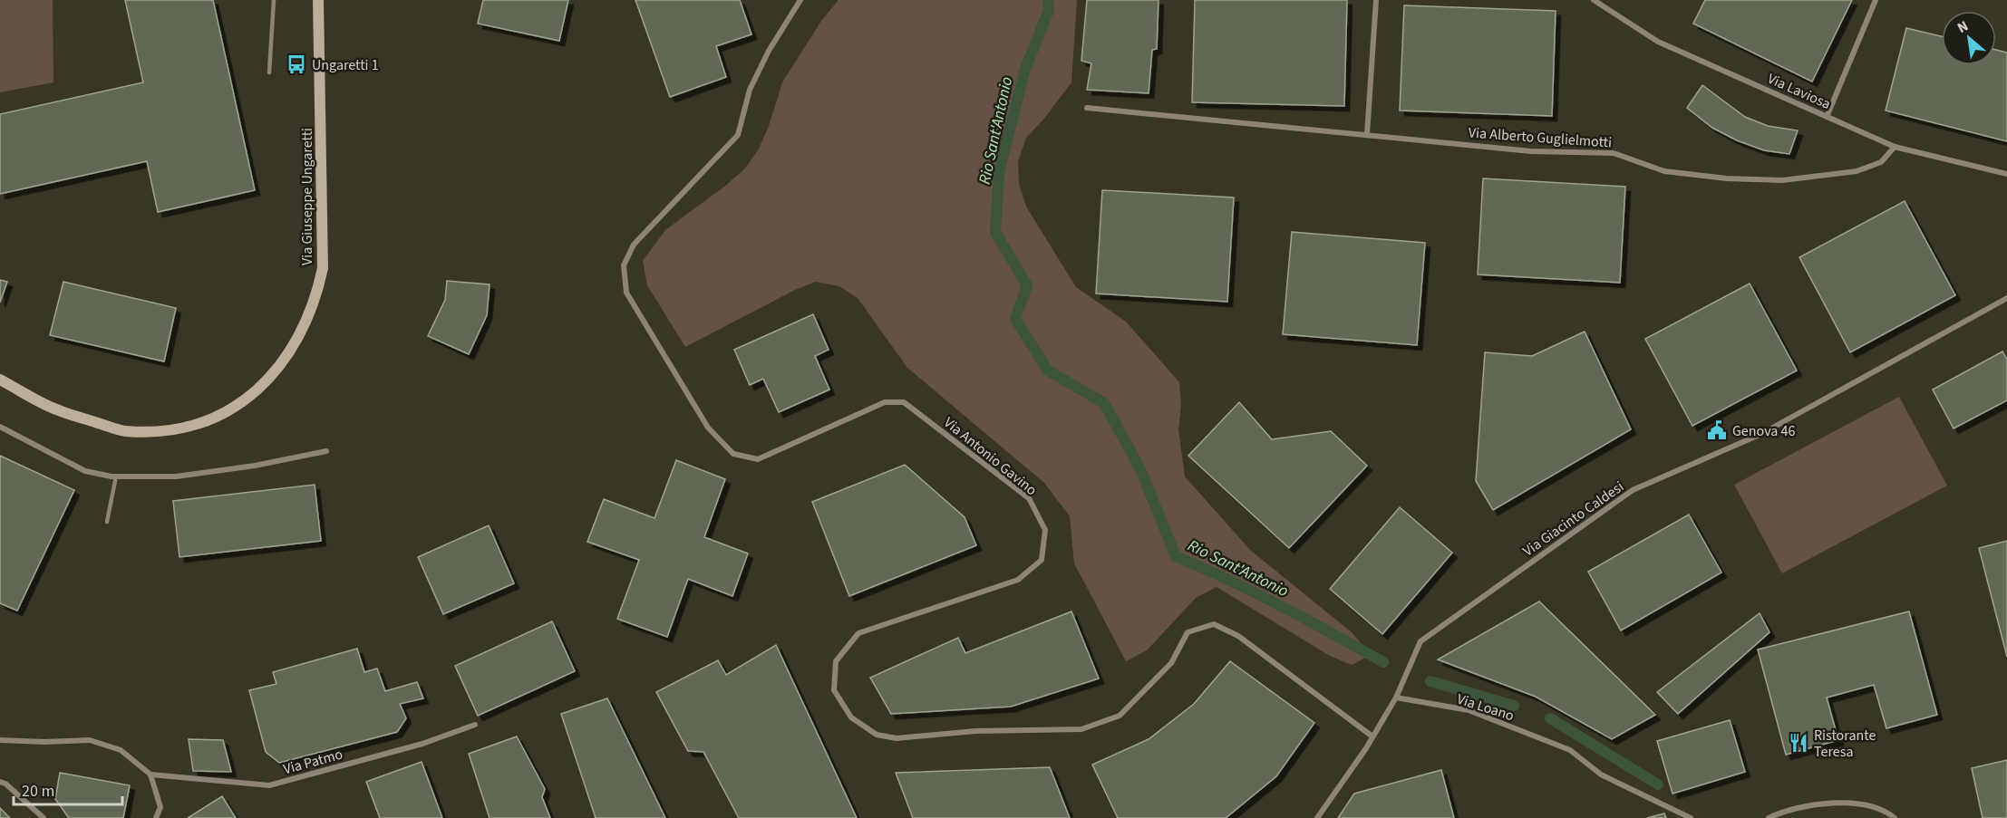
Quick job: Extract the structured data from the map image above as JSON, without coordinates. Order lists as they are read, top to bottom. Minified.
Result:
{"streets":{"street":["Via Laviosa","Via Alberto Guglielmotti","Via Giuseppe Ungaretti","Via Antonio Gavino","Via Giacinto Caldesi","Via Loano","Via Patmo"]},"crossings":[["Via Laviosa","Via Alberto Guglielmotti"],["Via Giacinto Caldesi","Via Loano"]],"water":["Rio Sant'Antonio"],"places":{"bus stop":["Ungaretti 1"],"public building":["Genova 46"],"restaurant":["Ristorante Teresa"]},"scale_bar":"20 m","north":"top left"}
